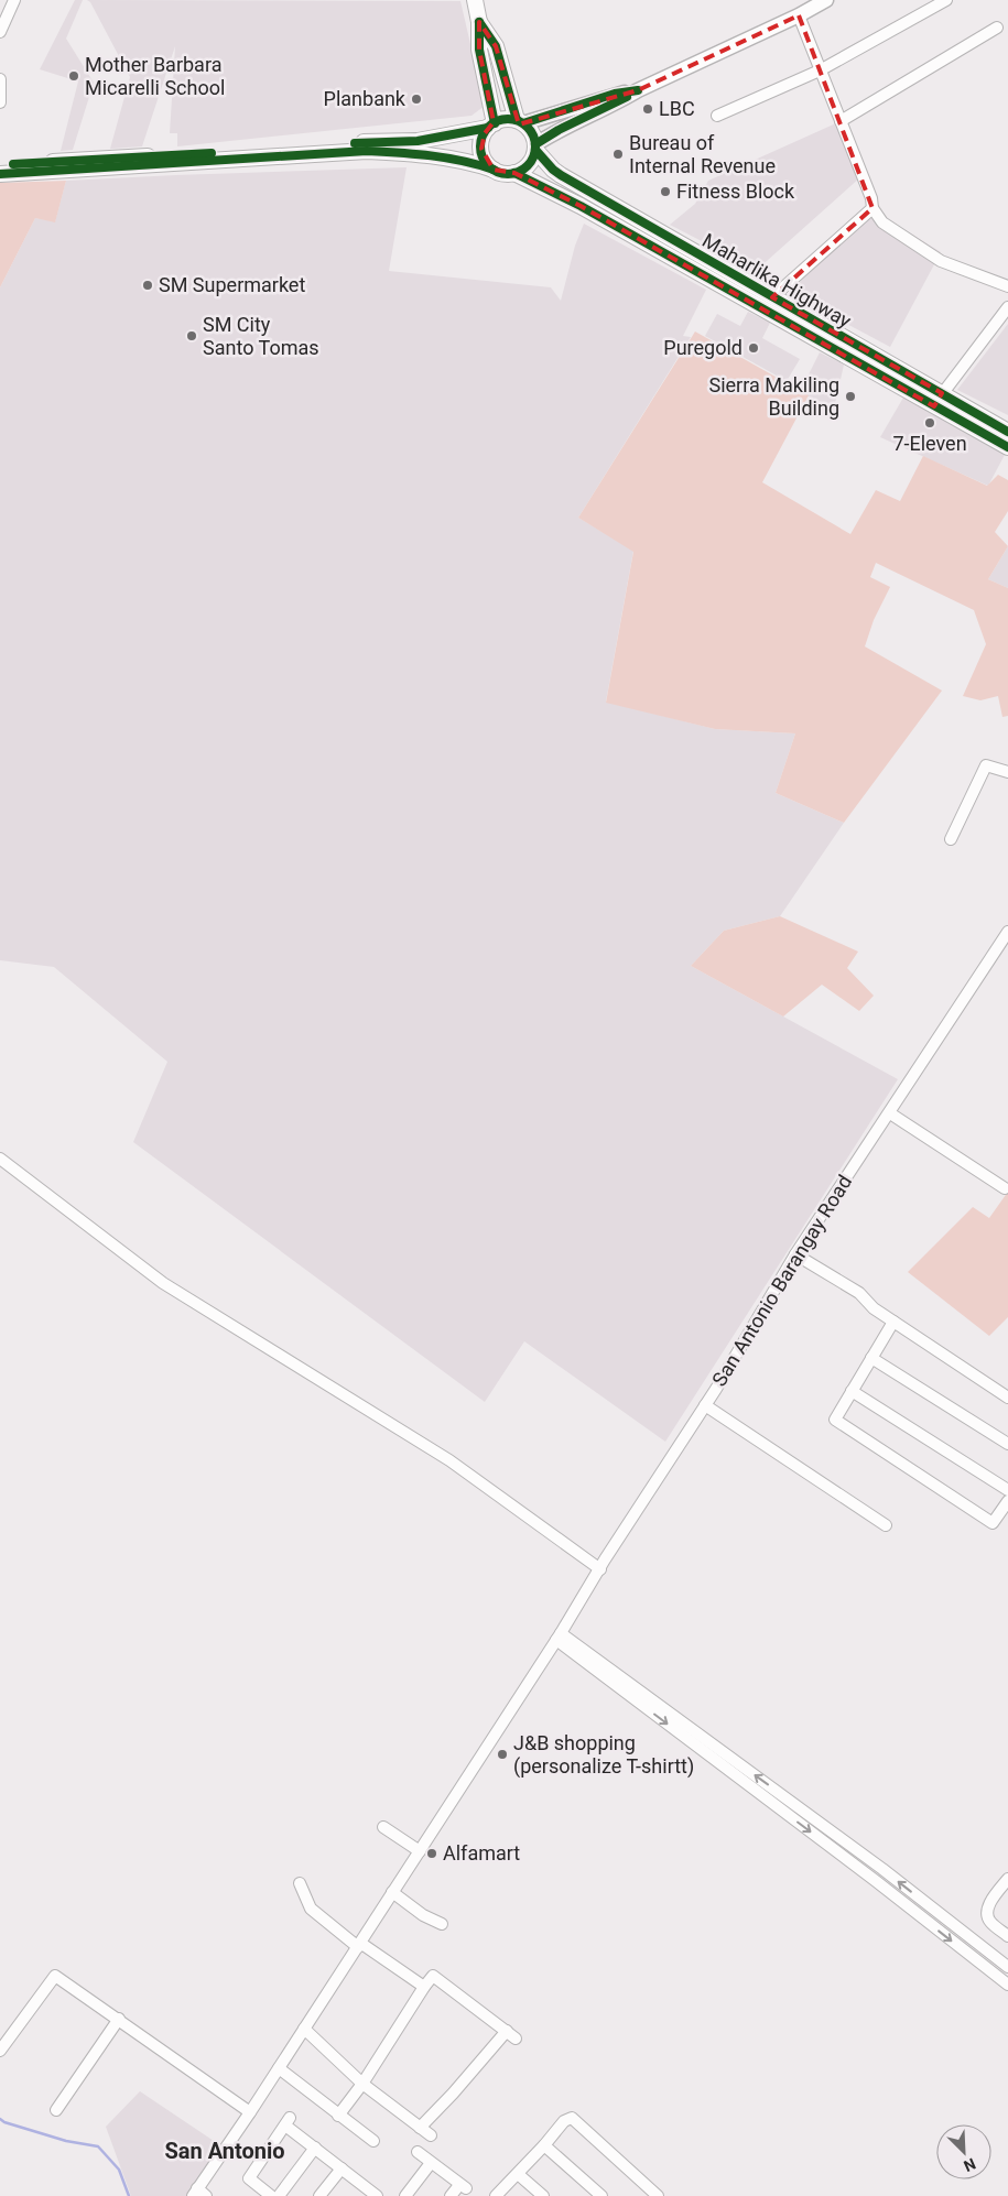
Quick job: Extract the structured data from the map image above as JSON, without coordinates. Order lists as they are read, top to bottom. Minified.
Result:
{"streets":{"highway":["Maharlika Highway"],"street":["San Antonio Barangay Road"]},"districts":["San Antonio"],"places":["Mother Barbara Micarelli School","Planbank","LBC","Bureau of Internal Revenue","Fitness Block","SM Supermarket","SM City Santo Tomas","Puregold","Sierra Makiling Building","7-Eleven","J&B shopping (personalize T-shirtt)","Alfamart"],"north":"bottom right"}
